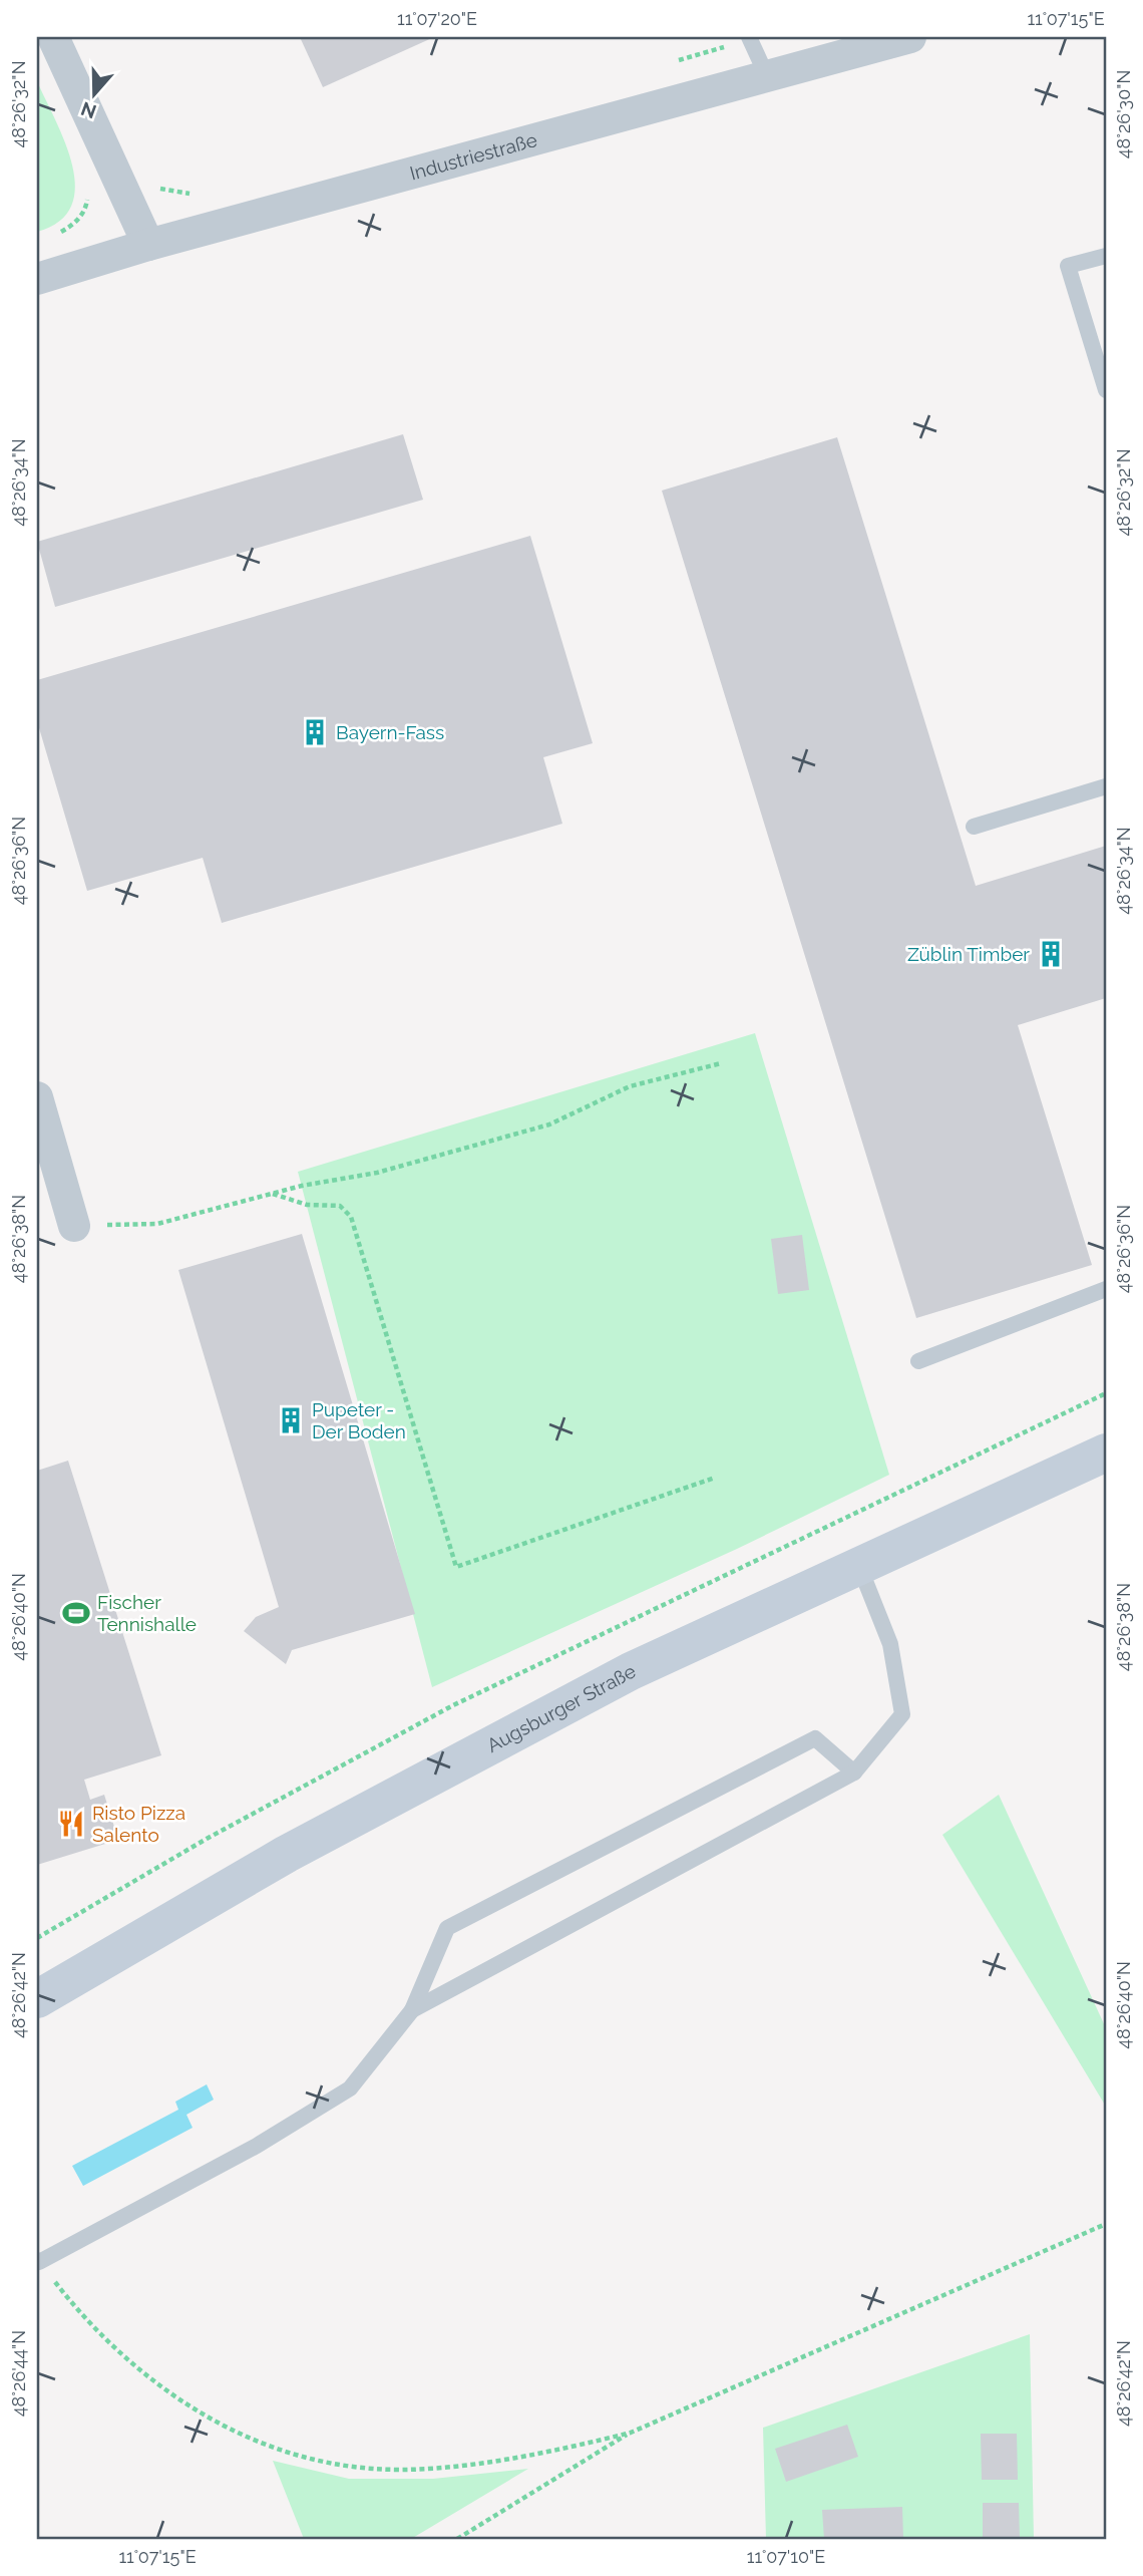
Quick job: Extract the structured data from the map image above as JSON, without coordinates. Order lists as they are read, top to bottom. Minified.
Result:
{"streets":{"main road":["Augsburger Straße"],"street":["Industriestraße"]},"places":{"building":["Bayern-Fass","Züblin Timber","Pupeter - Der Boden"],"sports":["Fischer Tennishalle"],"restaurant":["Risto Pizza Salento"]},"north":"bottom","coordinates":["11°07'20\"E","11°07'15\"E","48°26'32\"N","48°26'30\"N","48°26'34\"N","48°26'36\"N","48°26'38\"N","48°26'40\"N","48°26'42\"N","48°26'44\"N","11°07'10\"E"]}
